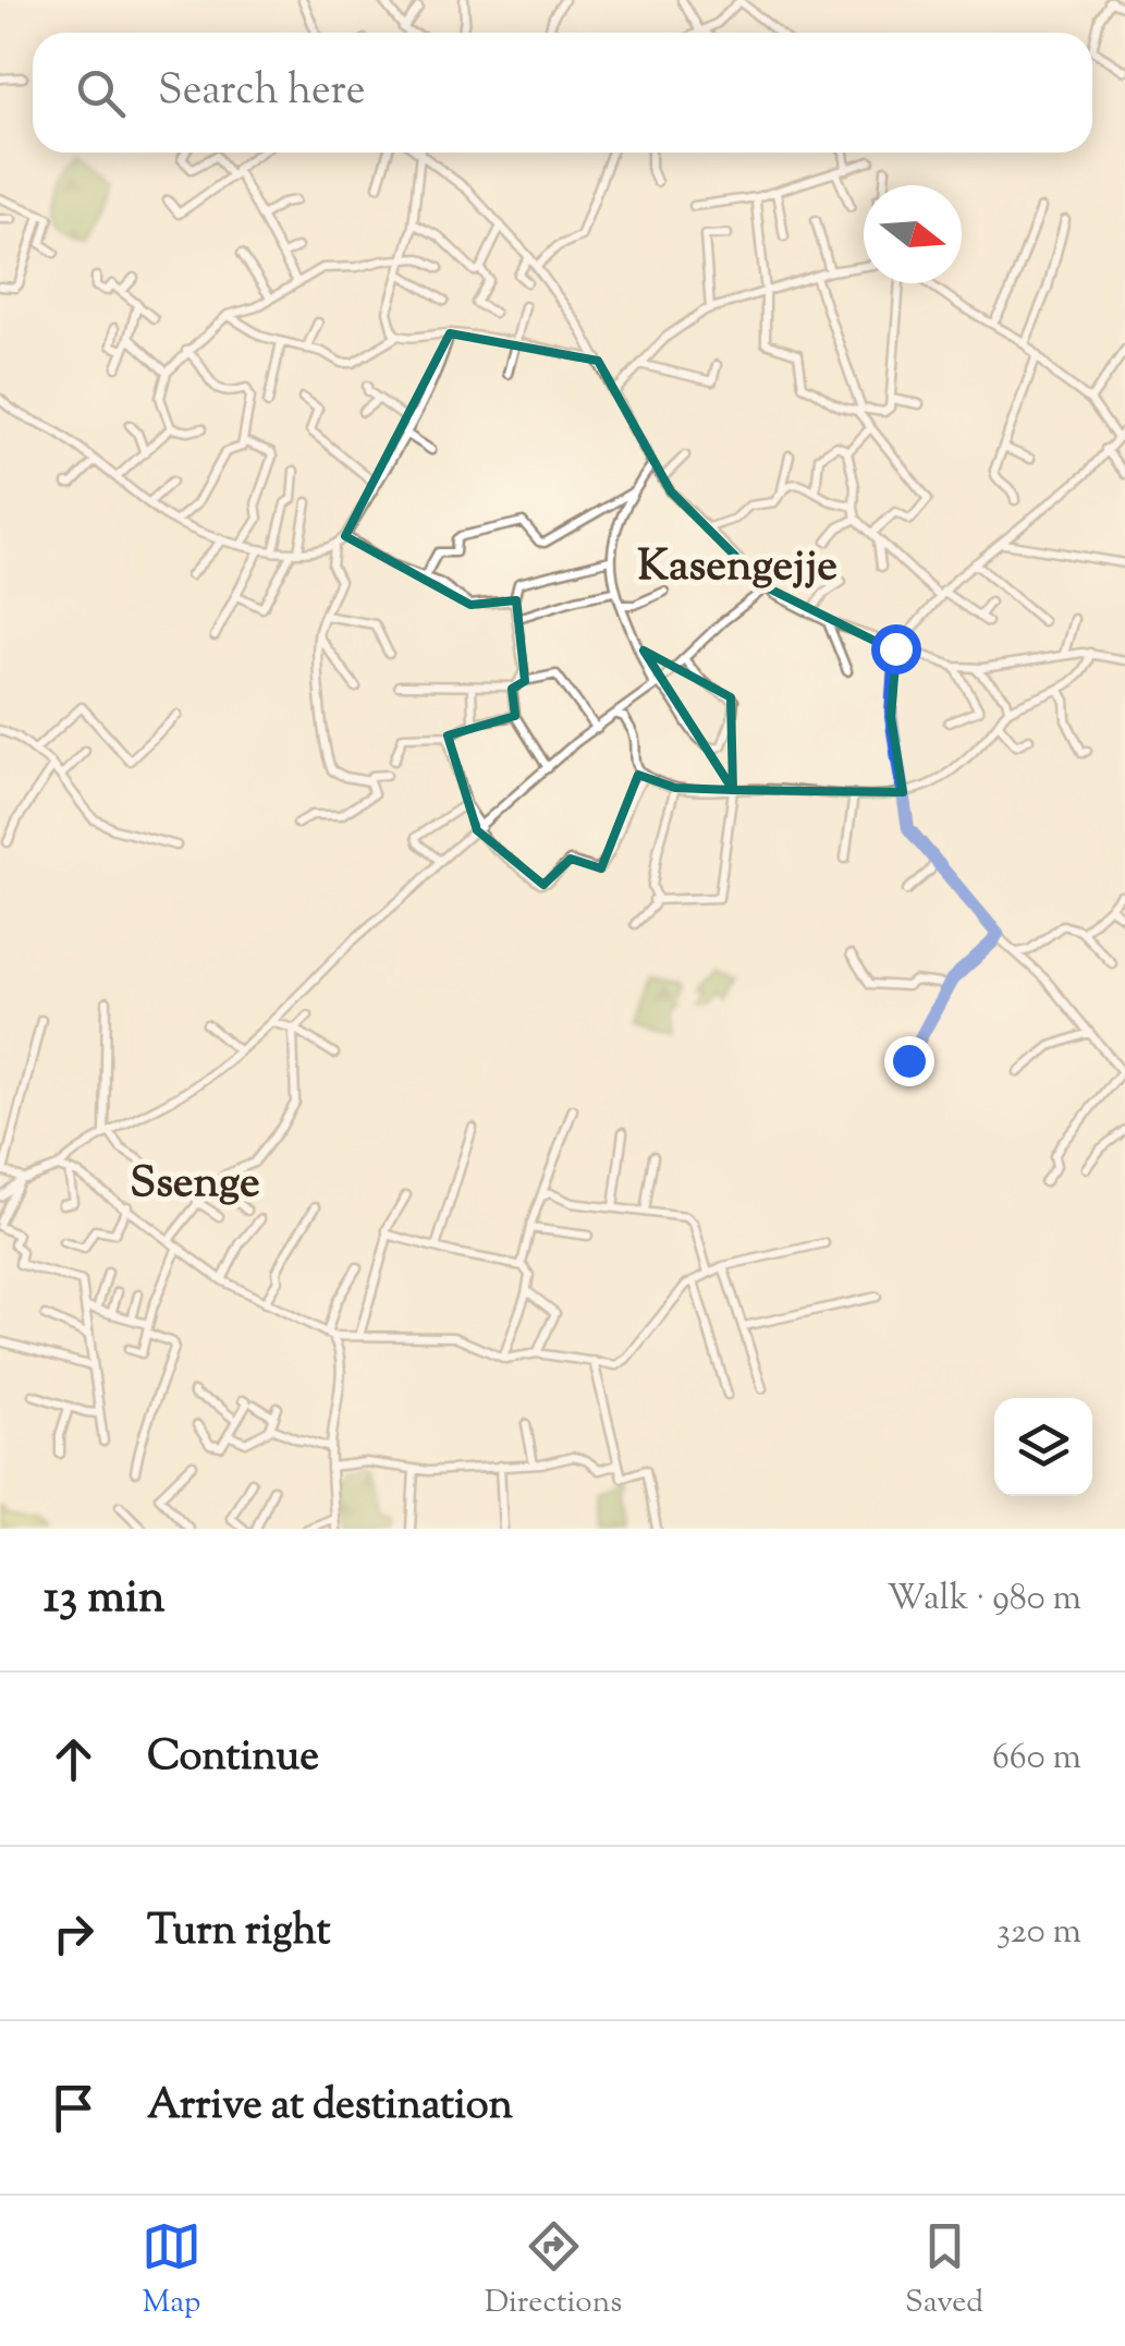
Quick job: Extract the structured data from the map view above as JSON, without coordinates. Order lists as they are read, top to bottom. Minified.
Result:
{"districts":["Kasengejje","Ssenge"],"north":"right","page":{"search":"Search here","heading":["13 min","Walk · 980 m"],"list":[["Continue","660 m"],["Turn right","320 m"],"Arrive at destination"],"nav":["Map","Directions","Saved"]}}
